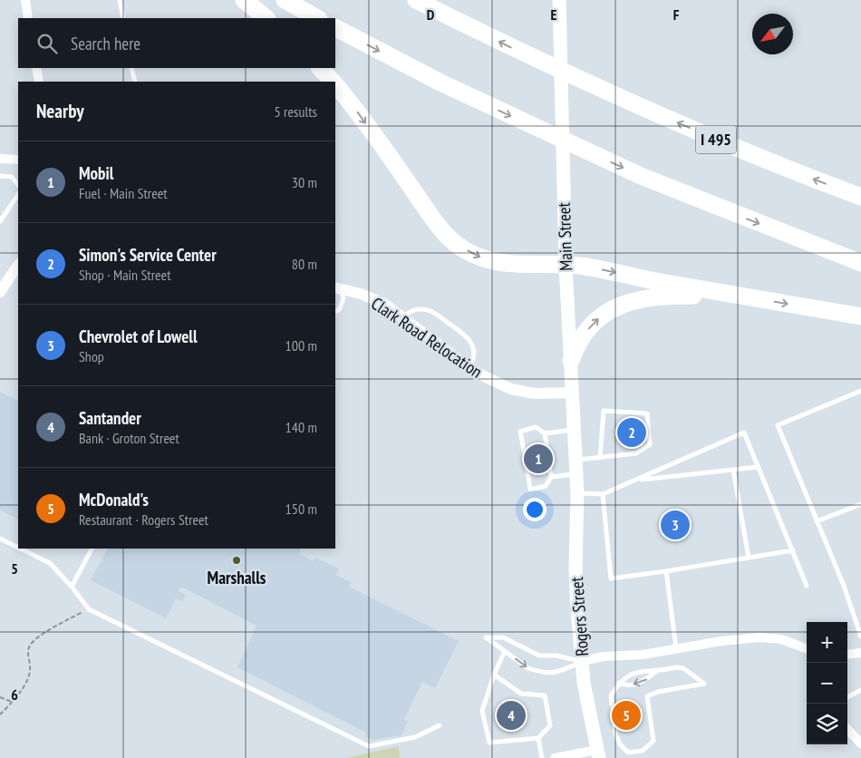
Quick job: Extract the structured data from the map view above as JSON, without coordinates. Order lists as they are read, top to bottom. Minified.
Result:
{"streets":{"highway":["I 495"],"main road":["Main Street","Rogers Street"],"street":["Clark Road Relocation"]},"crossings":[["Main Street","Clark Road Relocation"],["Main Street","Rogers Street"]],"places":["Marshalls"],"north":"bottom left","page":{"search":"Search here","heading":["Nearby","5 results"],"list":[{"mark":"1","name":"Mobil","note":"Fuel · Main Street","value":"30 m"},{"mark":"2","name":"Simon's Service Center","note":"Shop · Main Street","value":"80 m"},{"mark":"3","name":"Chevrolet of Lowell","note":"Shop","value":"100 m"},{"mark":"4","name":"Santander","note":"Bank · Groton Street","value":"140 m"},{"mark":"5","name":"McDonald's","note":"Restaurant · Rogers Street","value":"150 m"}],"pins":["2","1","3","4","5"],"map_buttons":["+","−"]},"grid":{"columns":["D","E","F"],"rows":["5","6"]}}
